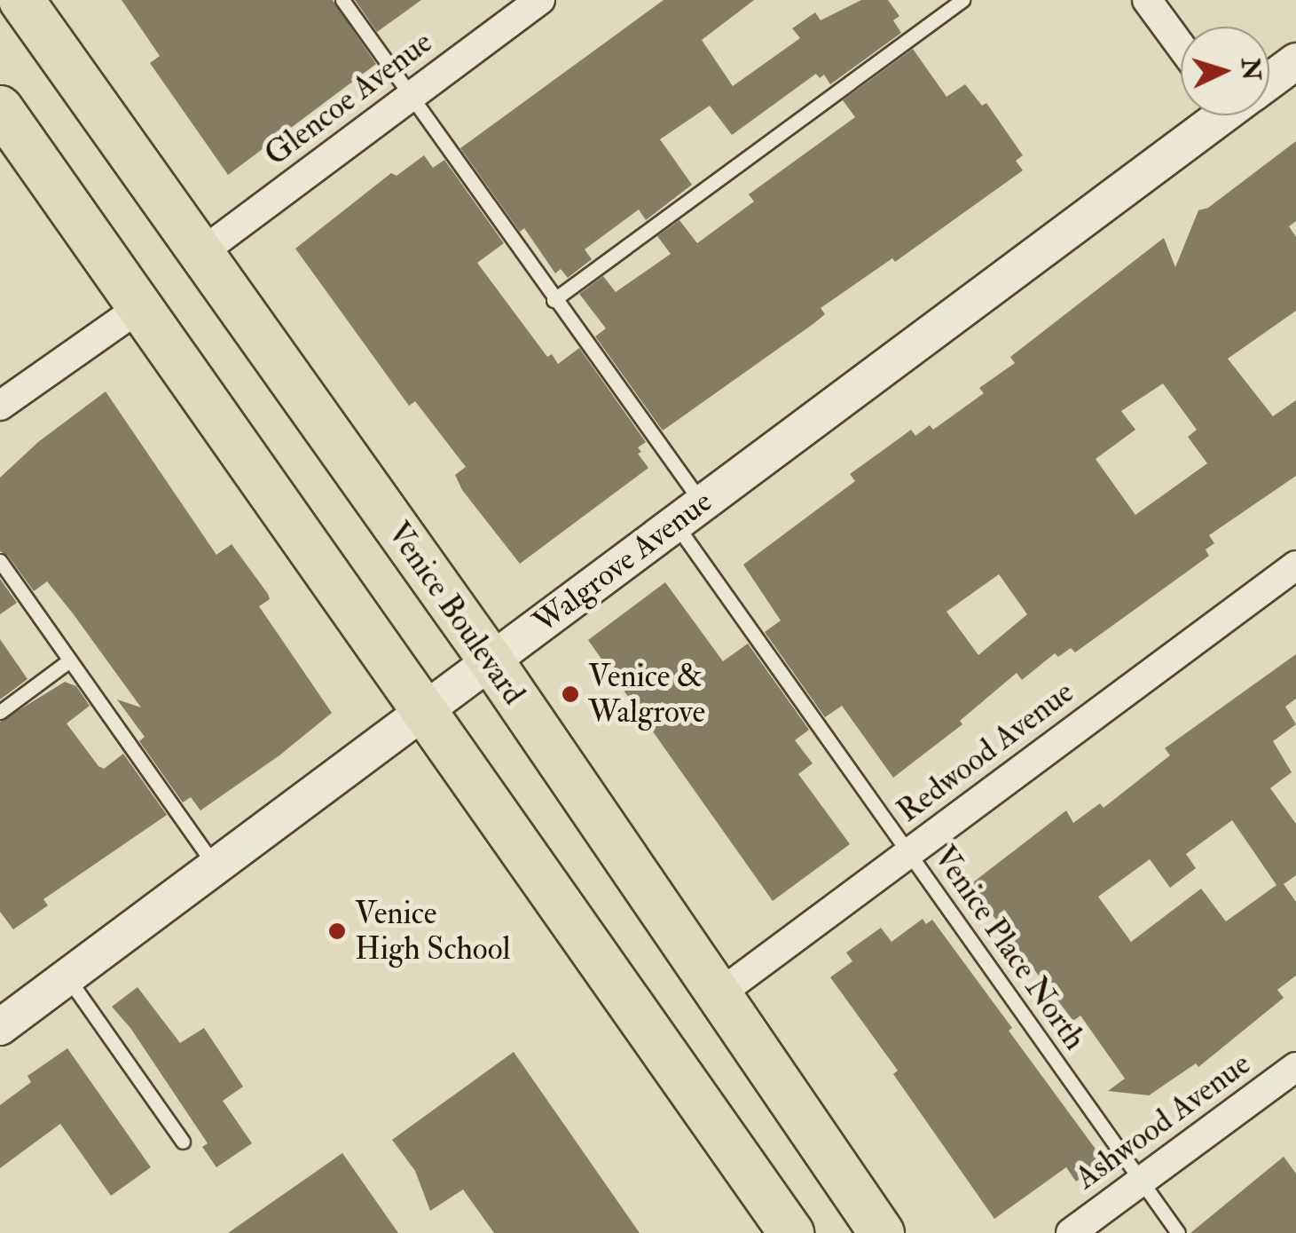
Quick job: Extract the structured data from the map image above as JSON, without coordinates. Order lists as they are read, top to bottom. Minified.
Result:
{"streets":{"main road":["Venice Boulevard"],"street":["Glencoe Avenue","Walgrove Avenue","Redwood Avenue","Ashwood Avenue"],"lane":["Venice Place North"]},"crossings":[["Glencoe Avenue","Venice Boulevard"],["Glencoe Avenue","Venice Place North"],["Walgrove Avenue","Venice Boulevard"],["Walgrove Avenue","Venice Place North"],["Venice Boulevard","Redwood Avenue"],["Redwood Avenue","Venice Place North"],["Venice Place North","Ashwood Avenue"]],"places":["Venice & Walgrove","Venice High School"],"north":"right"}
